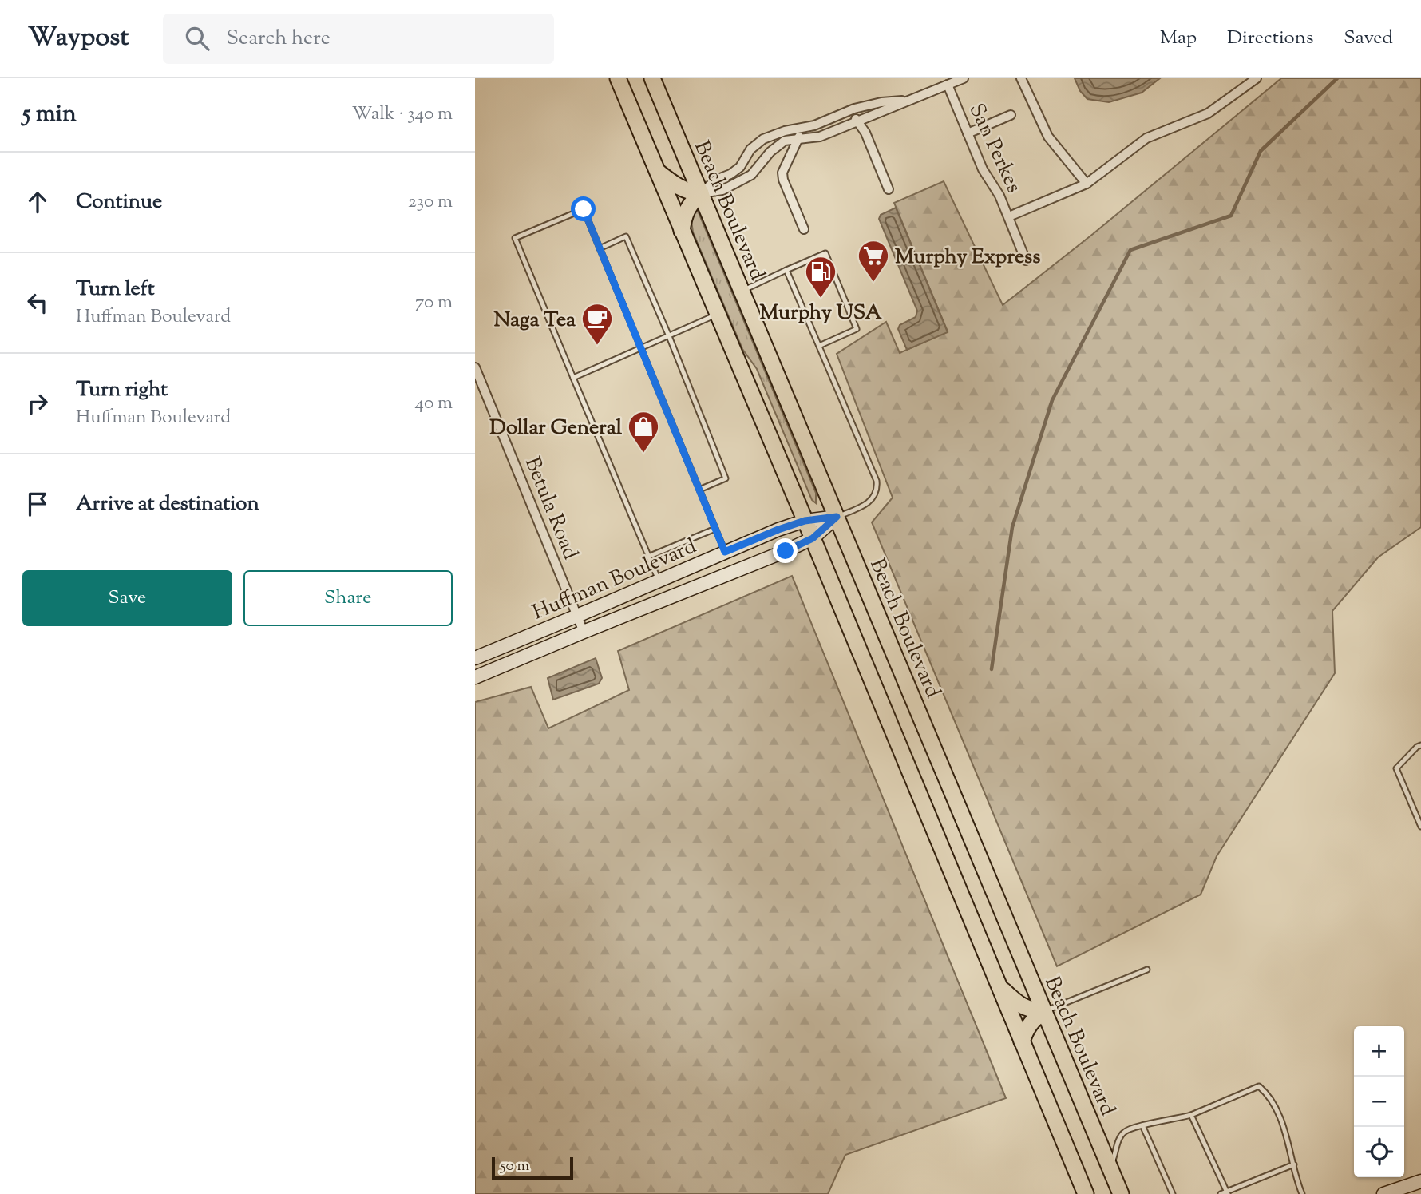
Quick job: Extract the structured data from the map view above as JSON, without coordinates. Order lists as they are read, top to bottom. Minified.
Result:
{"streets":{"highway":["Beach Boulevard"],"street":["San Perkes","Betula Road","Huffman Boulevard"]},"crossings":[["San Perkes","Beach Boulevard"],["Beach Boulevard","Huffman Boulevard"],["Betula Road","Huffman Boulevard"]],"places":{"supermarket":["Murphy Express"],"fuel station":["Murphy USA"],"cafe":["Naga Tea"],"shop":["Dollar General"]},"scale_bar":"50 m","page":{"header":"Waypost","search":"Search here","nav":["Map","Directions","Saved"],"heading":["5 min","Walk · 340 m"],"list":[["Continue","230 m"],["Turn left","Huffman Boulevard","70 m"],["Turn right","Huffman Boulevard","40 m"],"Arrive at destination"],"buttons":["Save","Share"],"map_buttons":["+","−"],"scale":"50 m"}}
